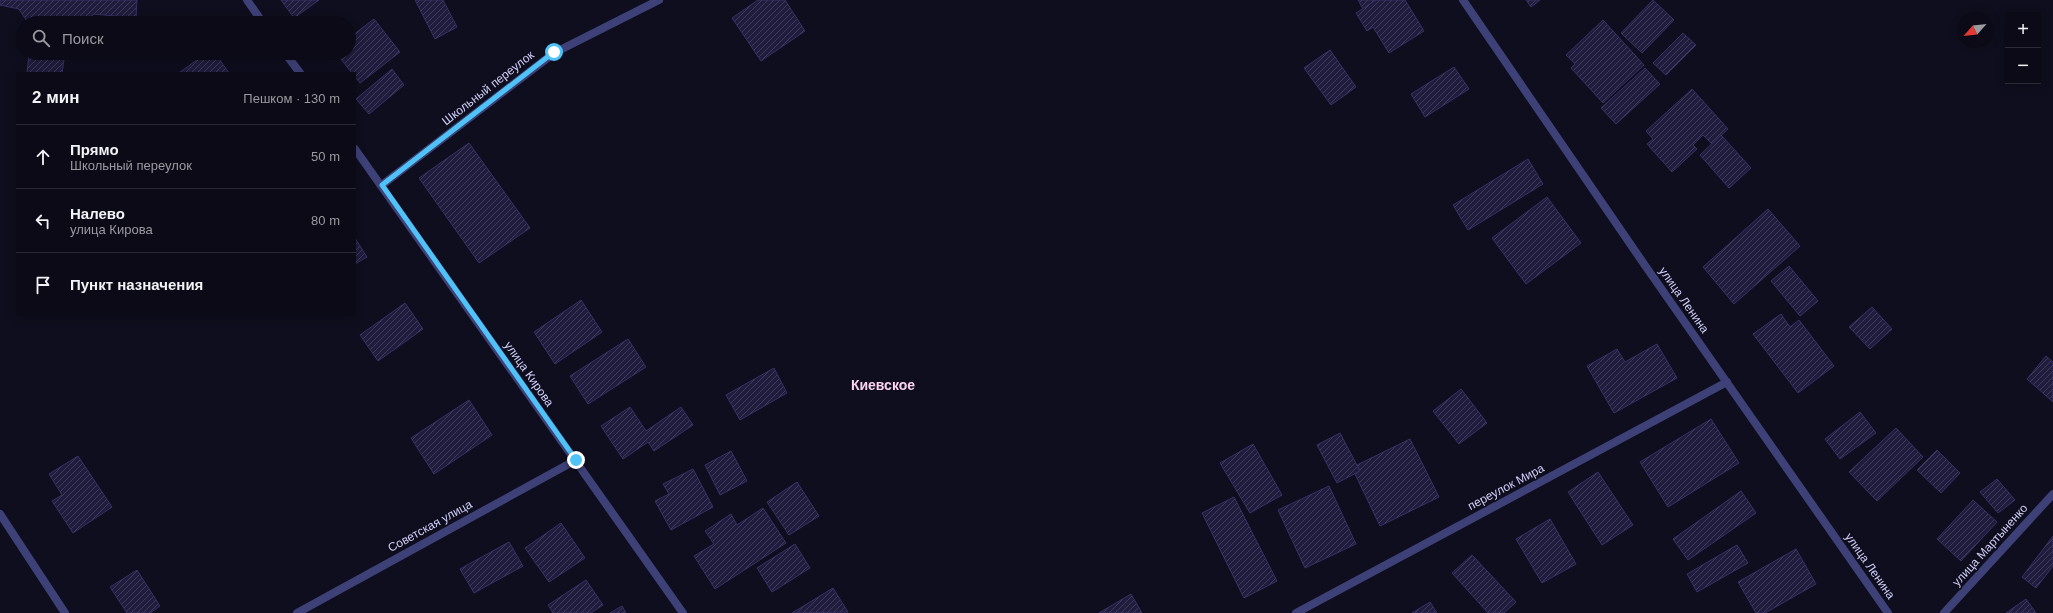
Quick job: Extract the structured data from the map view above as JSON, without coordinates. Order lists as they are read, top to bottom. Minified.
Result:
{"streets":{"street":["Школьный переулок","улица Ленина","улица Кирова","переулок Мира","Советская улица","улица Мартыненко"]},"crossings":[["Школьный переулок","улица Кирова"],["улица Ленина","переулок Мира"],["улица Кирова","Советская улица"]],"districts":["Киевское"],"north":"bottom left","page":{"map_buttons":["+","−"],"search":"Поиск","heading":["2 мин","Пешком · 130 m"],"list":[["Прямо","Школьный переулок","50 m"],["Налево","улица Кирова","80 m"],"Пункт назначения"]}}
